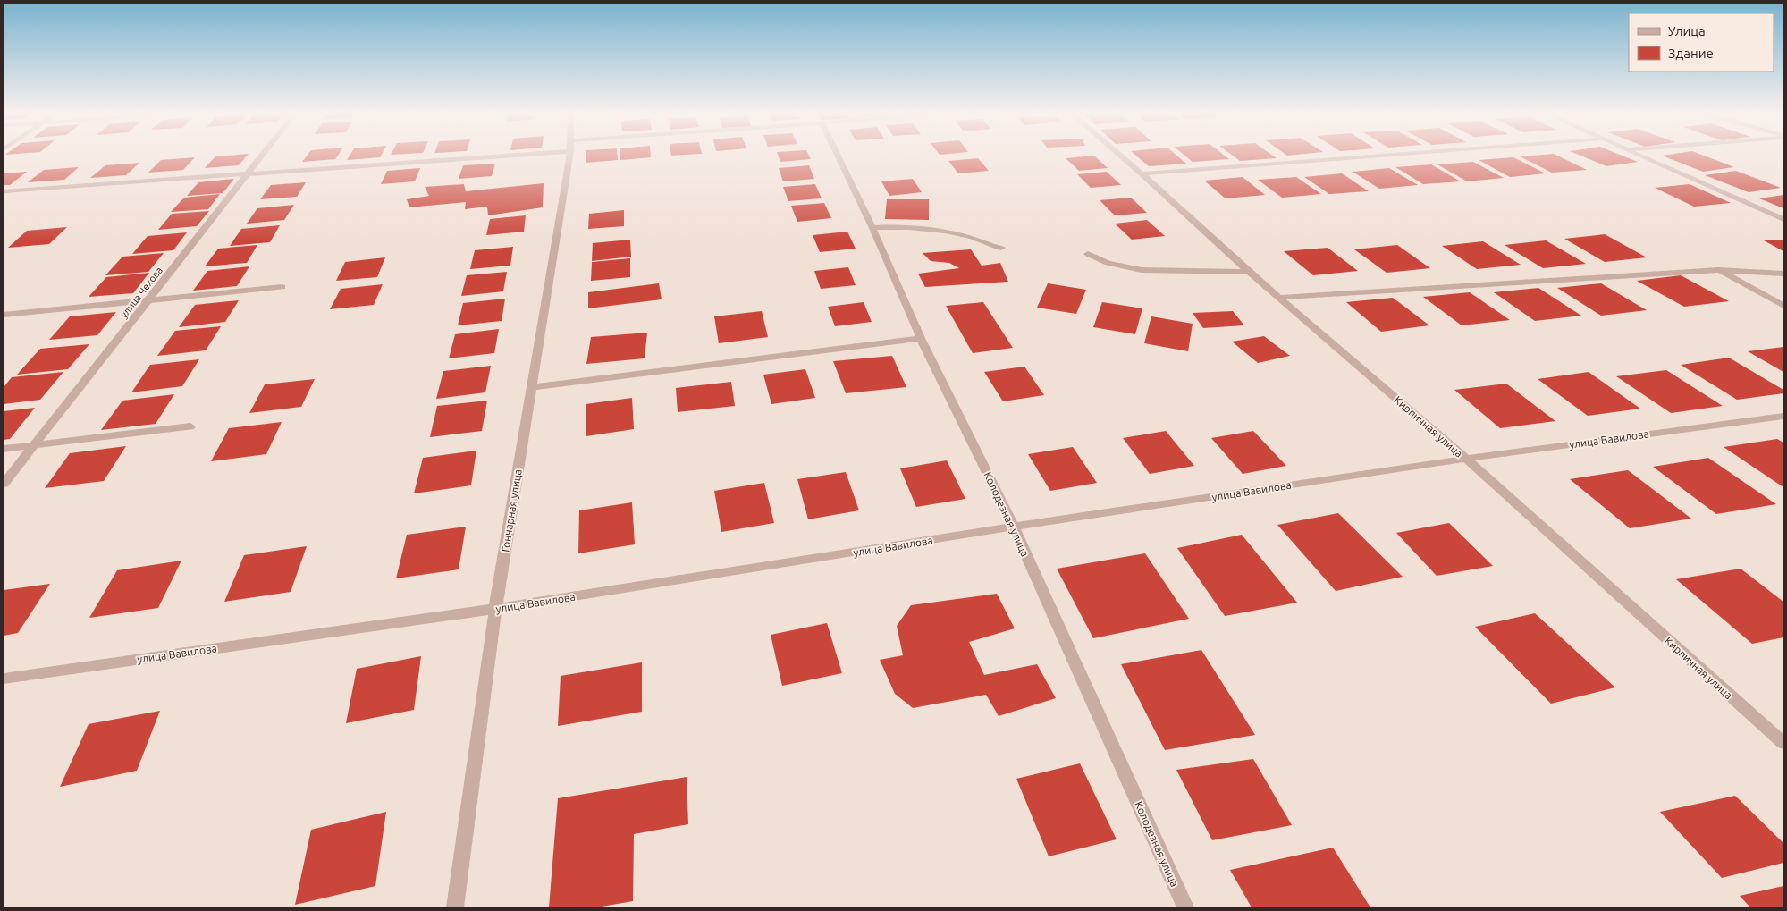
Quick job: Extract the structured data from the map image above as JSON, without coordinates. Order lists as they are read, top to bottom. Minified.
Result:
{"streets":{"street":["улица Чехова","Кирпичная улица","улица Вавилова","Гончарная улица","Колодезная улица"]},"crossings":[["Кирпичная улица","улица Вавилова"],["улица Вавилова","Гончарная улица"],["улица Вавилова","Колодезная улица"]],"legend":["Улица","Здание"]}
